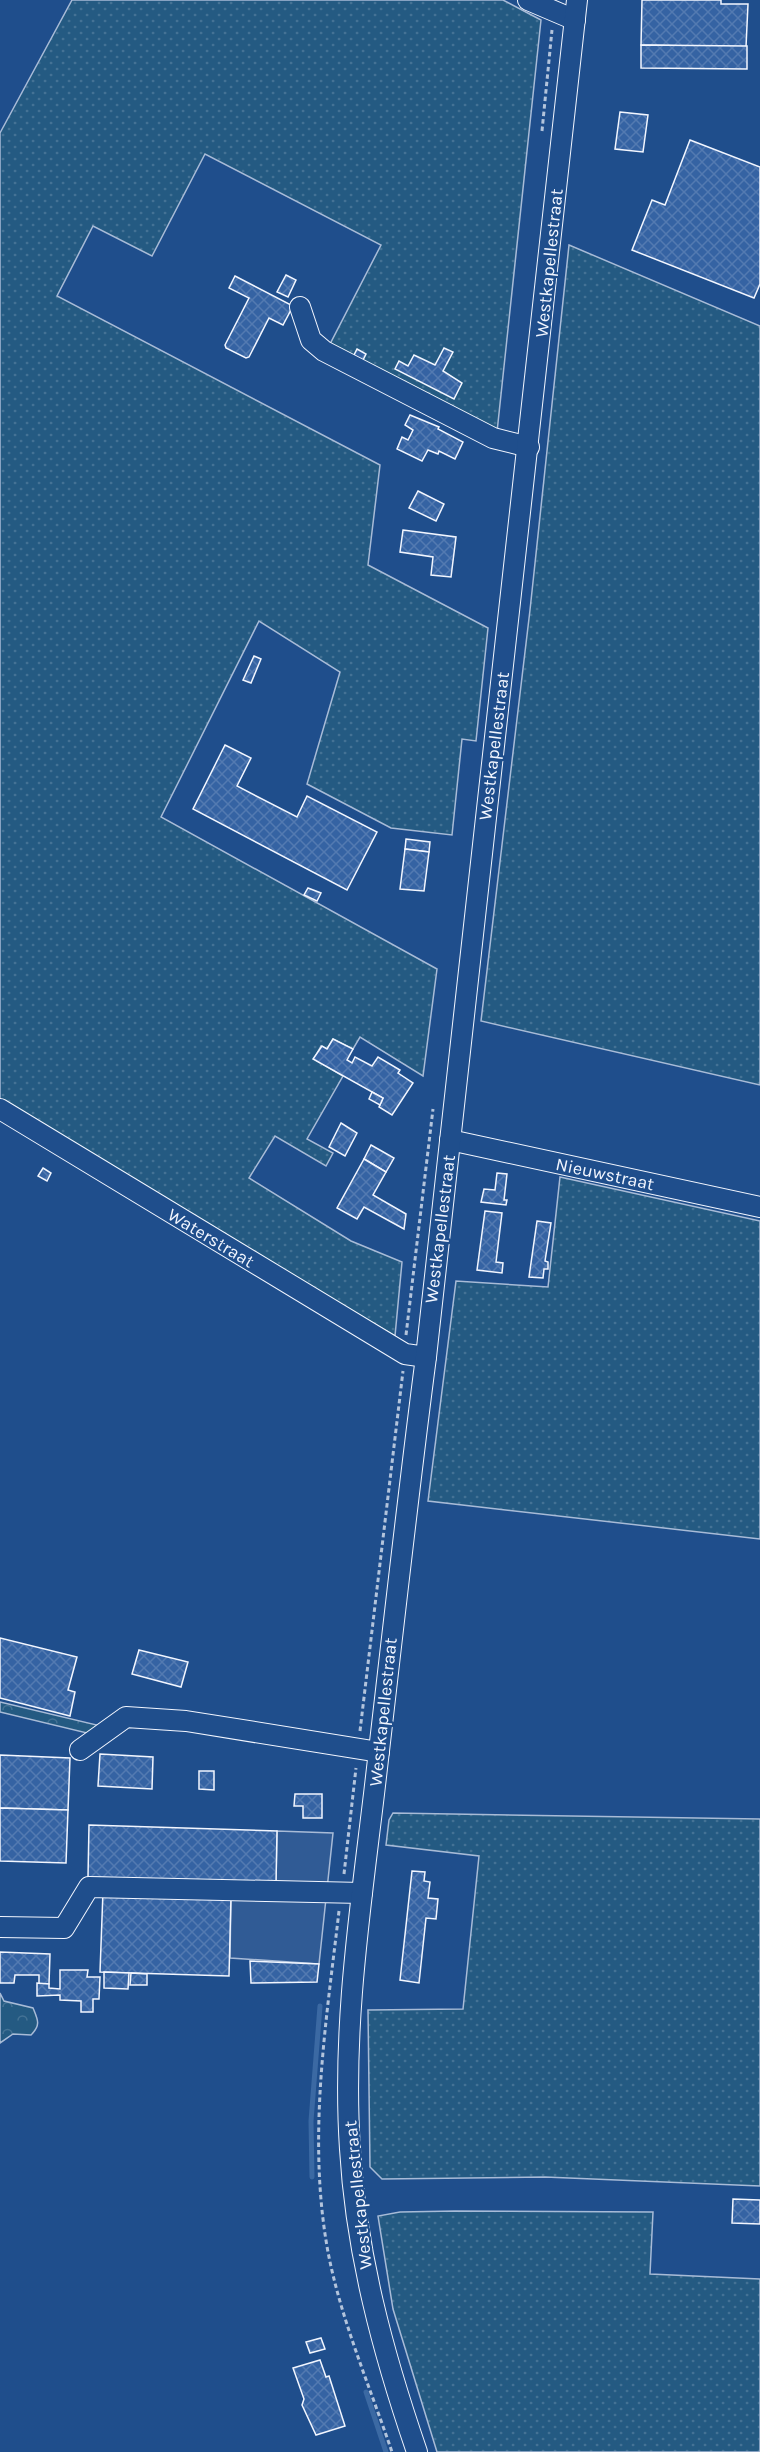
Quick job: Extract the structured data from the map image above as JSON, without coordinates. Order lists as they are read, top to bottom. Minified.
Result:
{"streets":{"street":["Westkapellestraat","Nieuwstraat","Waterstraat"]},"crossings":[["Westkapellestraat","Nieuwstraat"],["Westkapellestraat","Waterstraat"]]}
